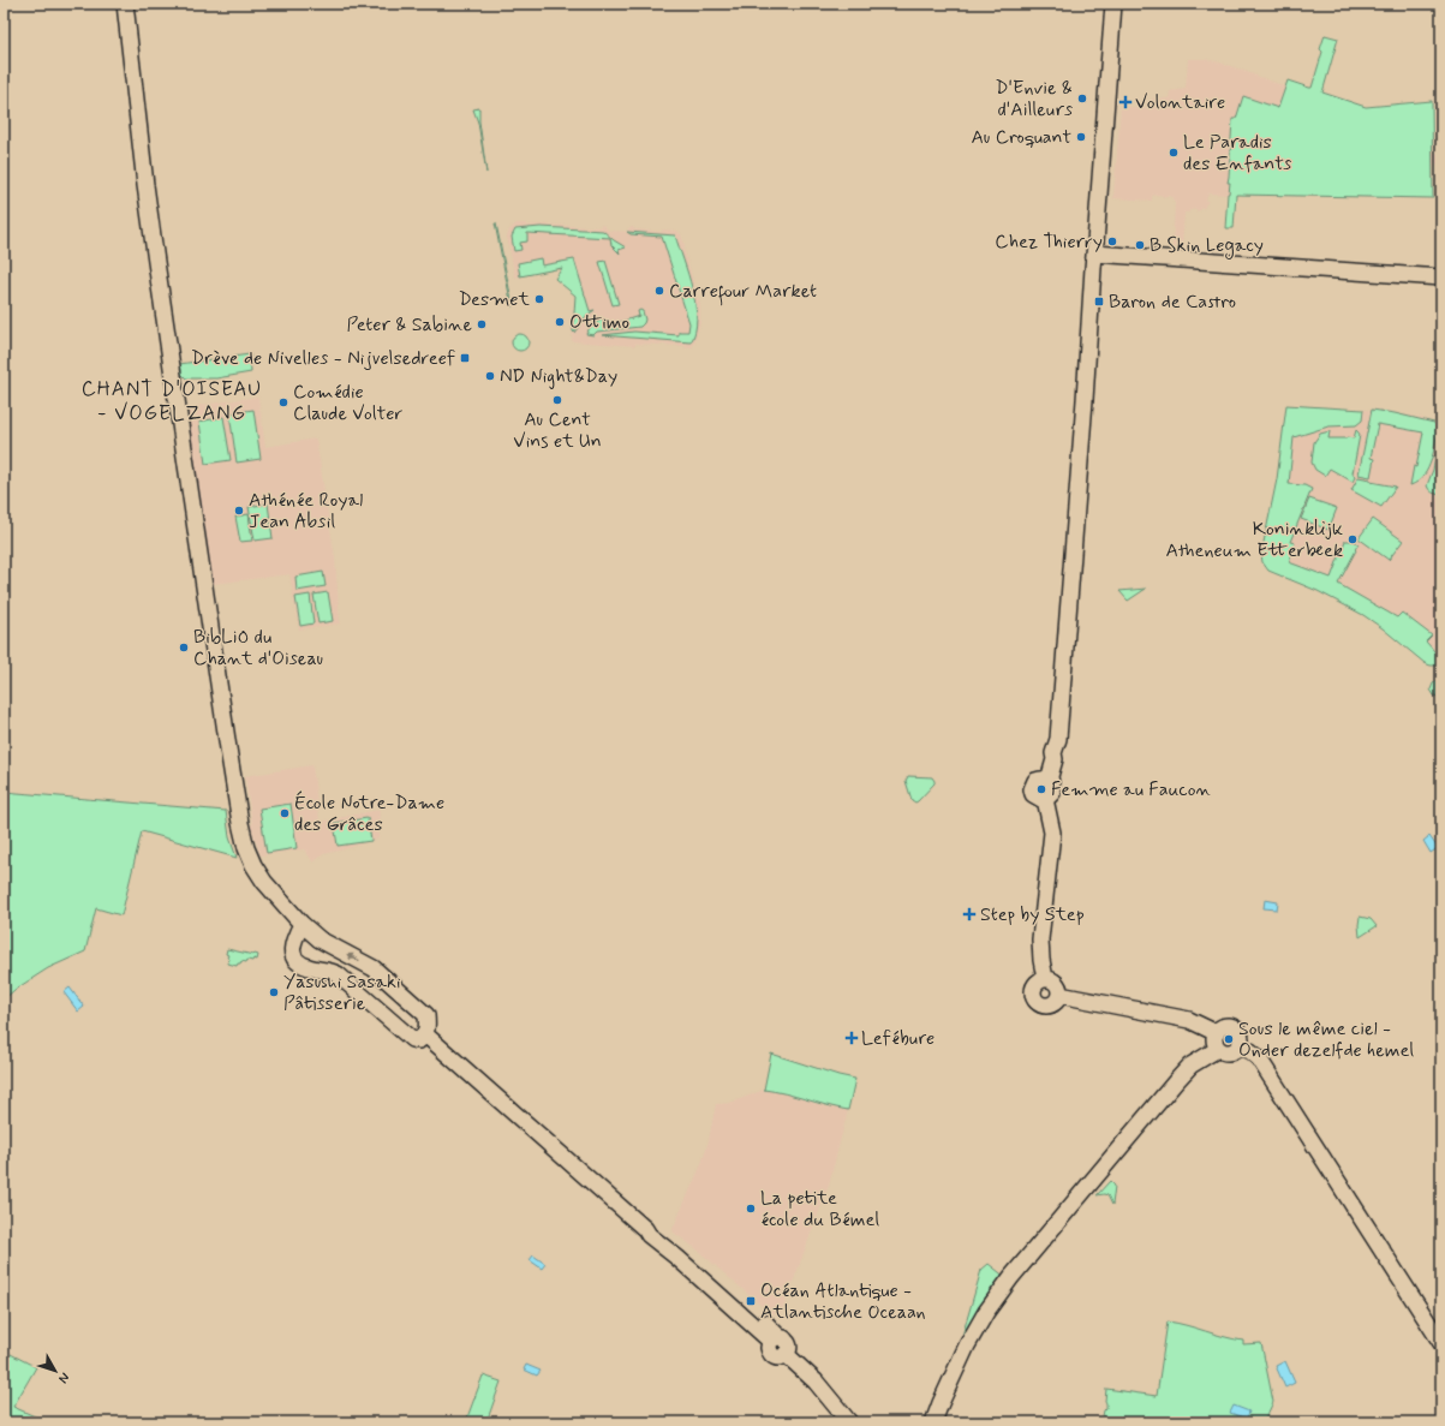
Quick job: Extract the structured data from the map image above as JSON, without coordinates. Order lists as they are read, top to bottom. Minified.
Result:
{"districts":["CHANT D'OISEAU - VOGELZANG"],"places":{"other":["D'Envie & d'Ailleurs","Au Croquant","Le Paradis des Enfants","Chez Thierry","B Skin Legacy","Carrefour Market","Desmet","Ottimo","Peter & Sabine","ND Night&Day","Au Cent Vins et Un","Comédie Claude Volter","Athénée Royal Jean Absil","Koninklijk Atheneum Etterbeek","BibLiO du Chant d'Oiseau","Femme au Faucon","École Notre-Dame des Grâces","Yasushi Sasaki Pâtisserie","Sous le même ciel - Onder dezelfde hemel","La petite école du Bémel"],"health":["Volontaire","Step by Step","Lefébure"],"transit":["Baron de Castro","Drève de Nivelles - Nijvelsedreef","Océan Atlantique - Atlantische Oceaan"]},"north":"bottom right"}
